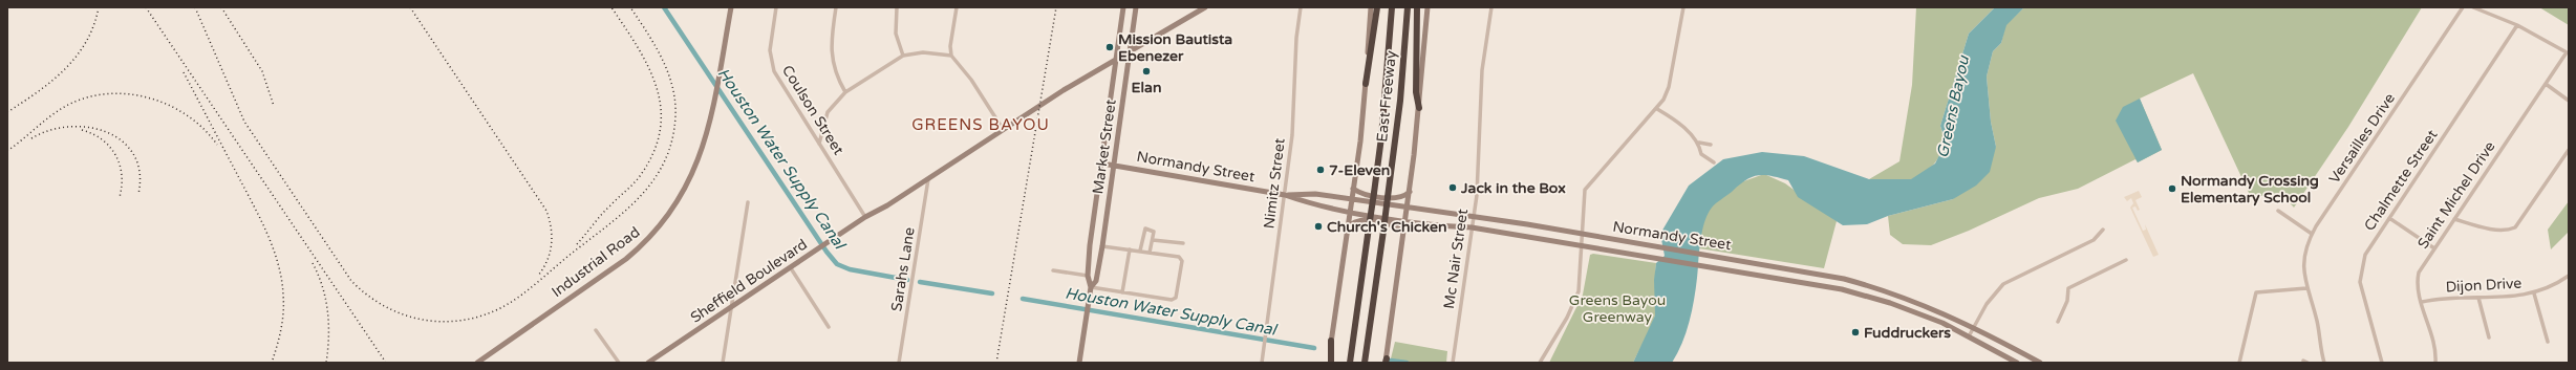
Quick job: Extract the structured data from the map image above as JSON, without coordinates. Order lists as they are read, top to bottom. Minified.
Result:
{"streets":{"highway":["East Freeway"],"main road":["Market Street","Normandy Street","Industrial Road","Sheffield Boulevard"],"street":["Coulson Street","Versailles Drive","Chalmette Street","Nimitz Street","Saint Michel Drive","Mc Nair Street","Sarahs Lane","Dijon Drive"]},"crossings":[["Coulson Street","Sheffield Boulevard"],["Market Street","Normandy Street"],["Market Street","Sheffield Boulevard"],["Normandy Street","Nimitz Street"],["Normandy Street","Mc Nair Street"],["Chalmette Street","Saint Michel Drive"],["Saint Michel Drive","Dijon Drive"],["Sarahs Lane","Sheffield Boulevard"]],"districts":["GREENS BAYOU"],"water":["Greens Bayou","Houston Water Supply Canal"],"parks":["Greens Bayou Greenway"],"places":["Mission Bautista Ebenezer","Elan","7-Eleven","Jack in the Box","Normandy Crossing Elementary School","Church's Chicken","Fuddruckers"]}
